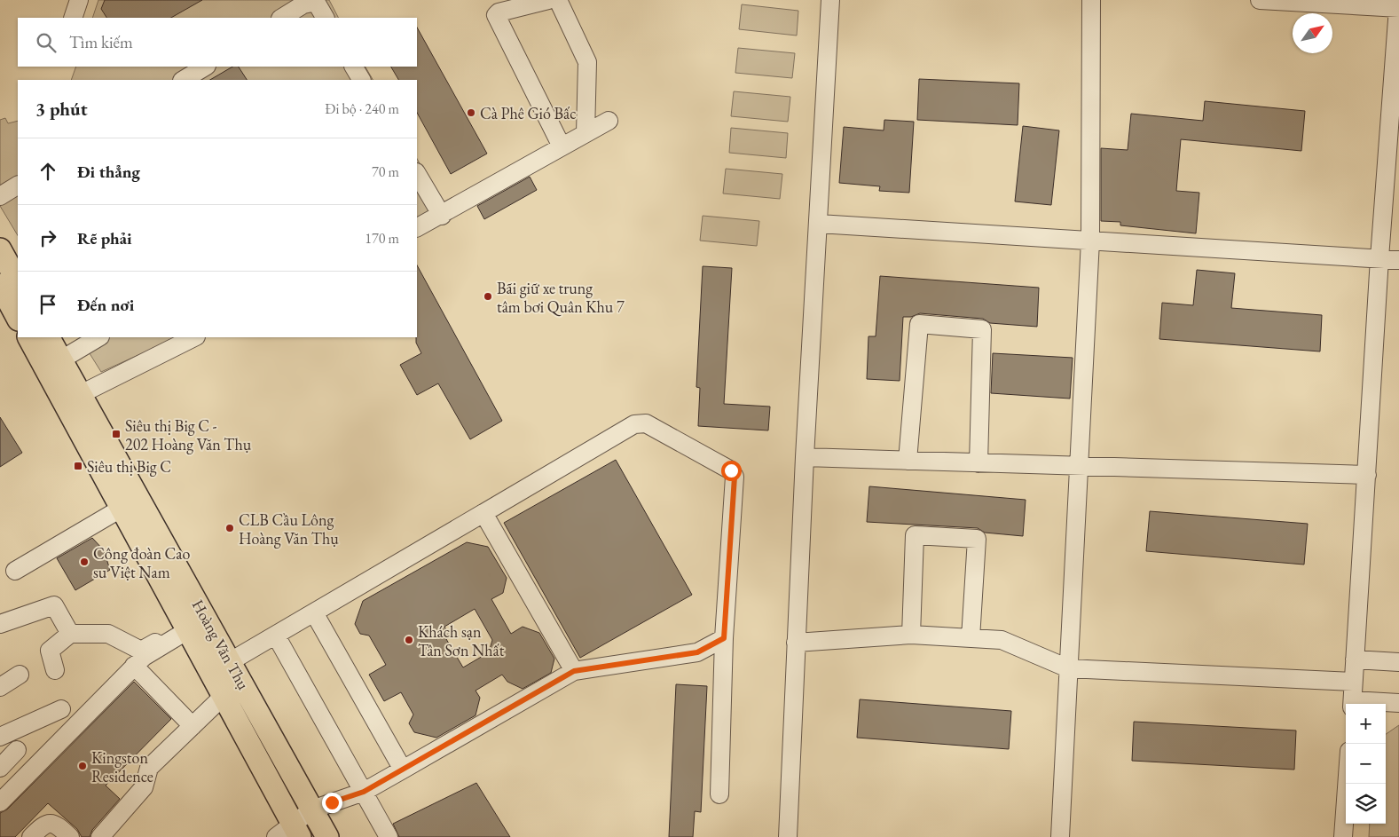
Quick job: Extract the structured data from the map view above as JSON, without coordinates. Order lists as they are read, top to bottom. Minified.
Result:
{"streets":{"main road":["Hoàng Văn Thụ"]},"places":{"other":["Cà Phê Gió Bấc","Bãi giữ xe trung tâm bơi Quân Khu 7","CLB Cầu Lông Hoàng Văn Thụ","Công đoàn Cao su Việt Nam","Khách sạn Tân Sơn Nhất","Kingston Residence"],"transit":["Siêu thị Big C - 202 Hoàng Văn Thụ","Siêu thị Big C"]},"north":"top right","page":{"search":"Tìm kiếm","heading":["3 phút","Đi bộ · 240 m"],"list":[["Đi thẳng","70 m"],["Rẽ phải","170 m"],"Đến nơi"],"map_buttons":["+","−"]}}
